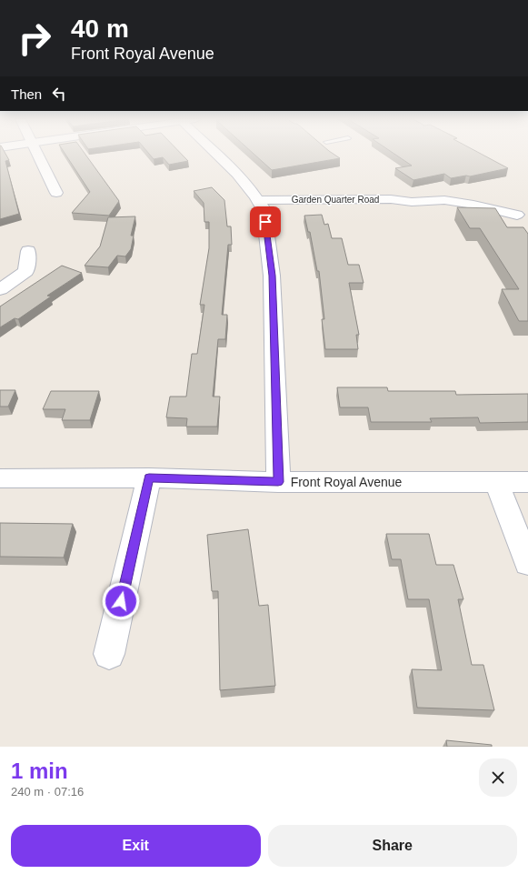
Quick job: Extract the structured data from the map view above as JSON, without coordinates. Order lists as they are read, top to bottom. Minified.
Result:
{"streets":{"street":["Garden Quarter Road","Front Royal Avenue"]},"page":{"turn":["40 m","Front Royal Avenue"],"then":"Then","heading":["1 min","240 m · 07:16"],"buttons":["Exit","Share"]}}
